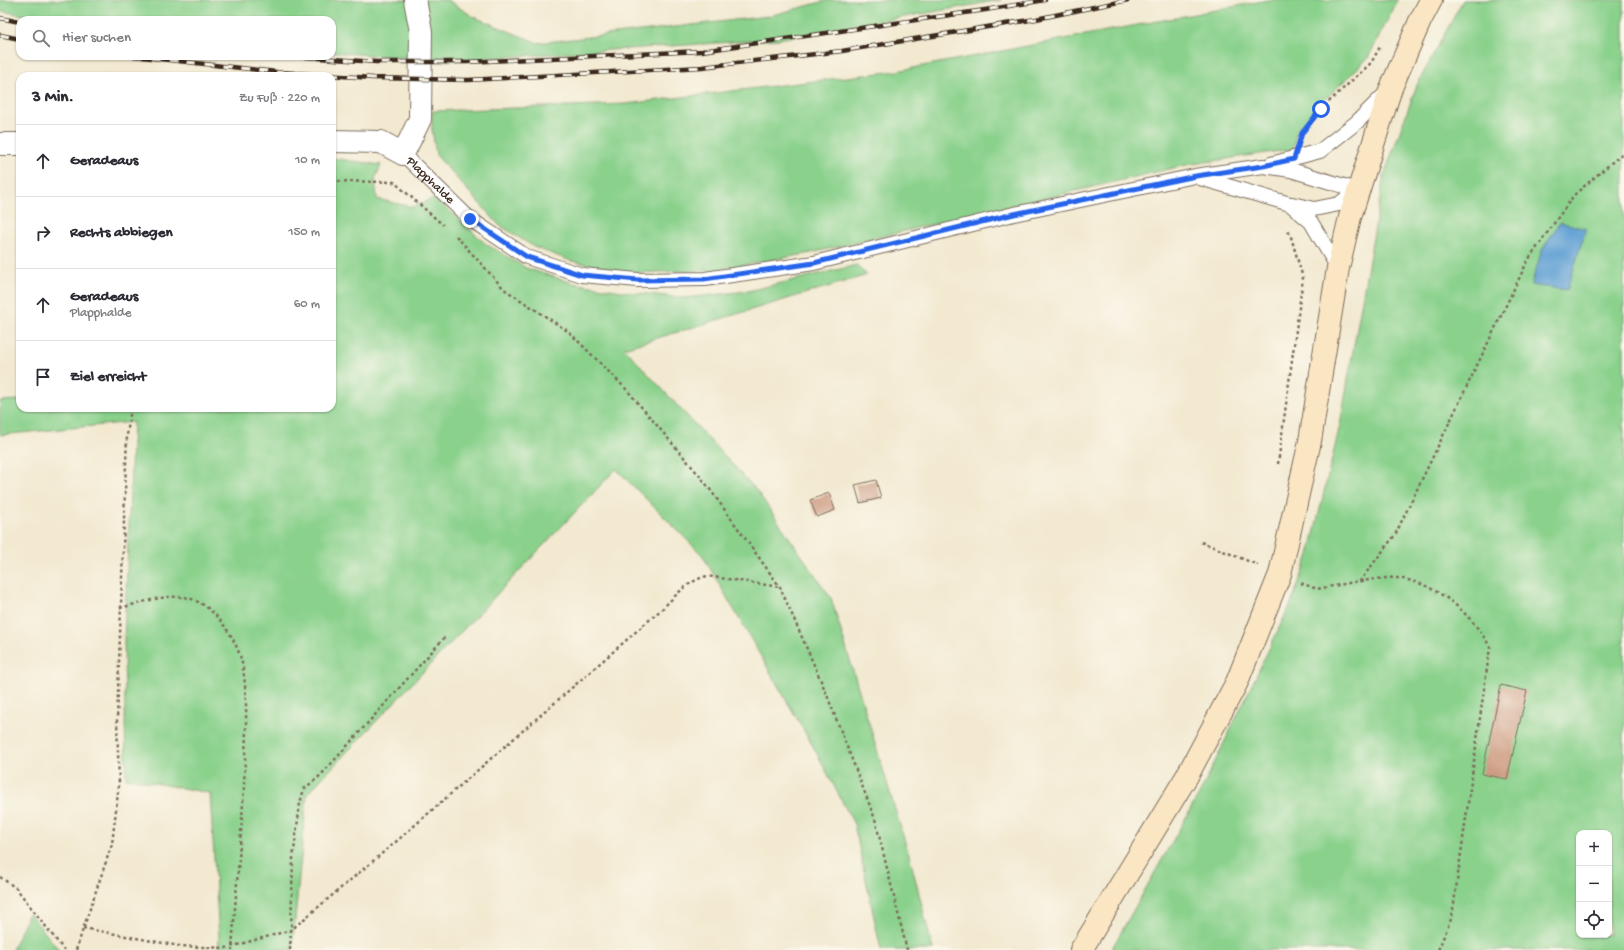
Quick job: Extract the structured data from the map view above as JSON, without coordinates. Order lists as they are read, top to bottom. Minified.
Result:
{"streets":{"street":["Plapphalde"]},"page":{"search":"Hier suchen","heading":["3 Min.","Zu Fuß · 220 m"],"list":[["Geradeaus","10 m"],["Rechts abbiegen","150 m"],["Geradeaus","Plapphalde","60 m"],"Ziel erreicht"],"map_buttons":["+","−"]}}
